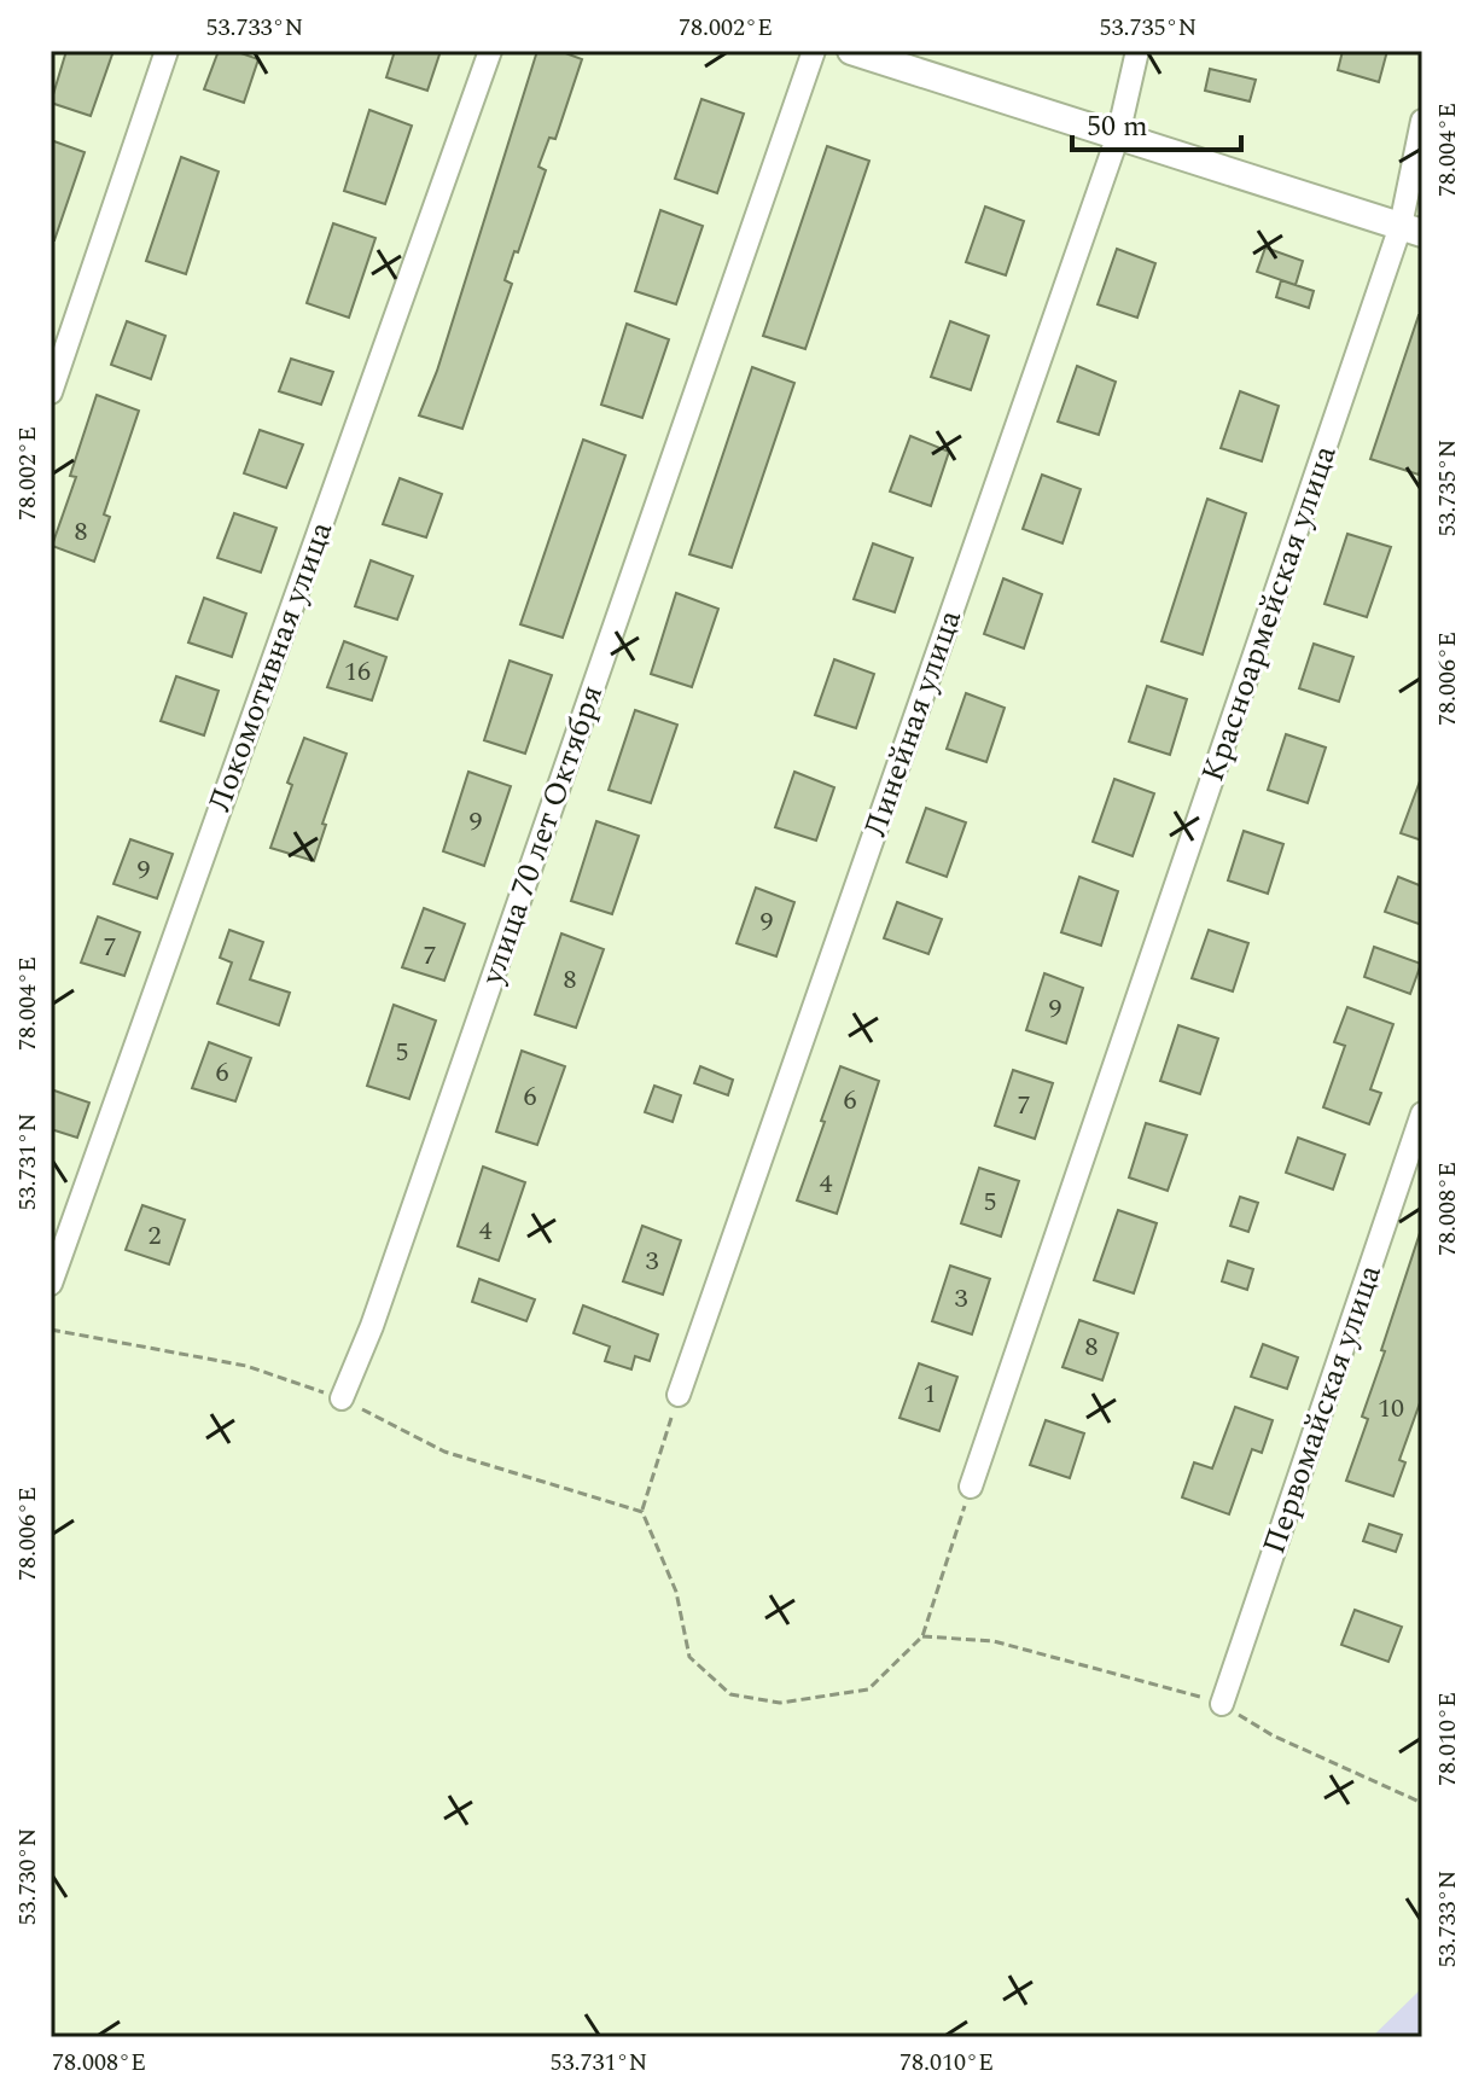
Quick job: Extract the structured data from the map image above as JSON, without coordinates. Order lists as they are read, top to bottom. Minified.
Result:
{"streets":{"street":["Красноармейская улица","Локомотивная улица","Линейная улица","улица 70 лет Октября","Первомайская улица"]},"house_numbers":["8","16","9","9","9","7","7","8","9","5","6","6","6","7","4","5","4","2","3","3","8","1","10"],"scale_bar":"50 m","coordinates":["53.733°N","78.002°E","53.735°N","78.004°E","78.006°E","53.731°N","78.008°E","78.010°E","53.730°N"]}
